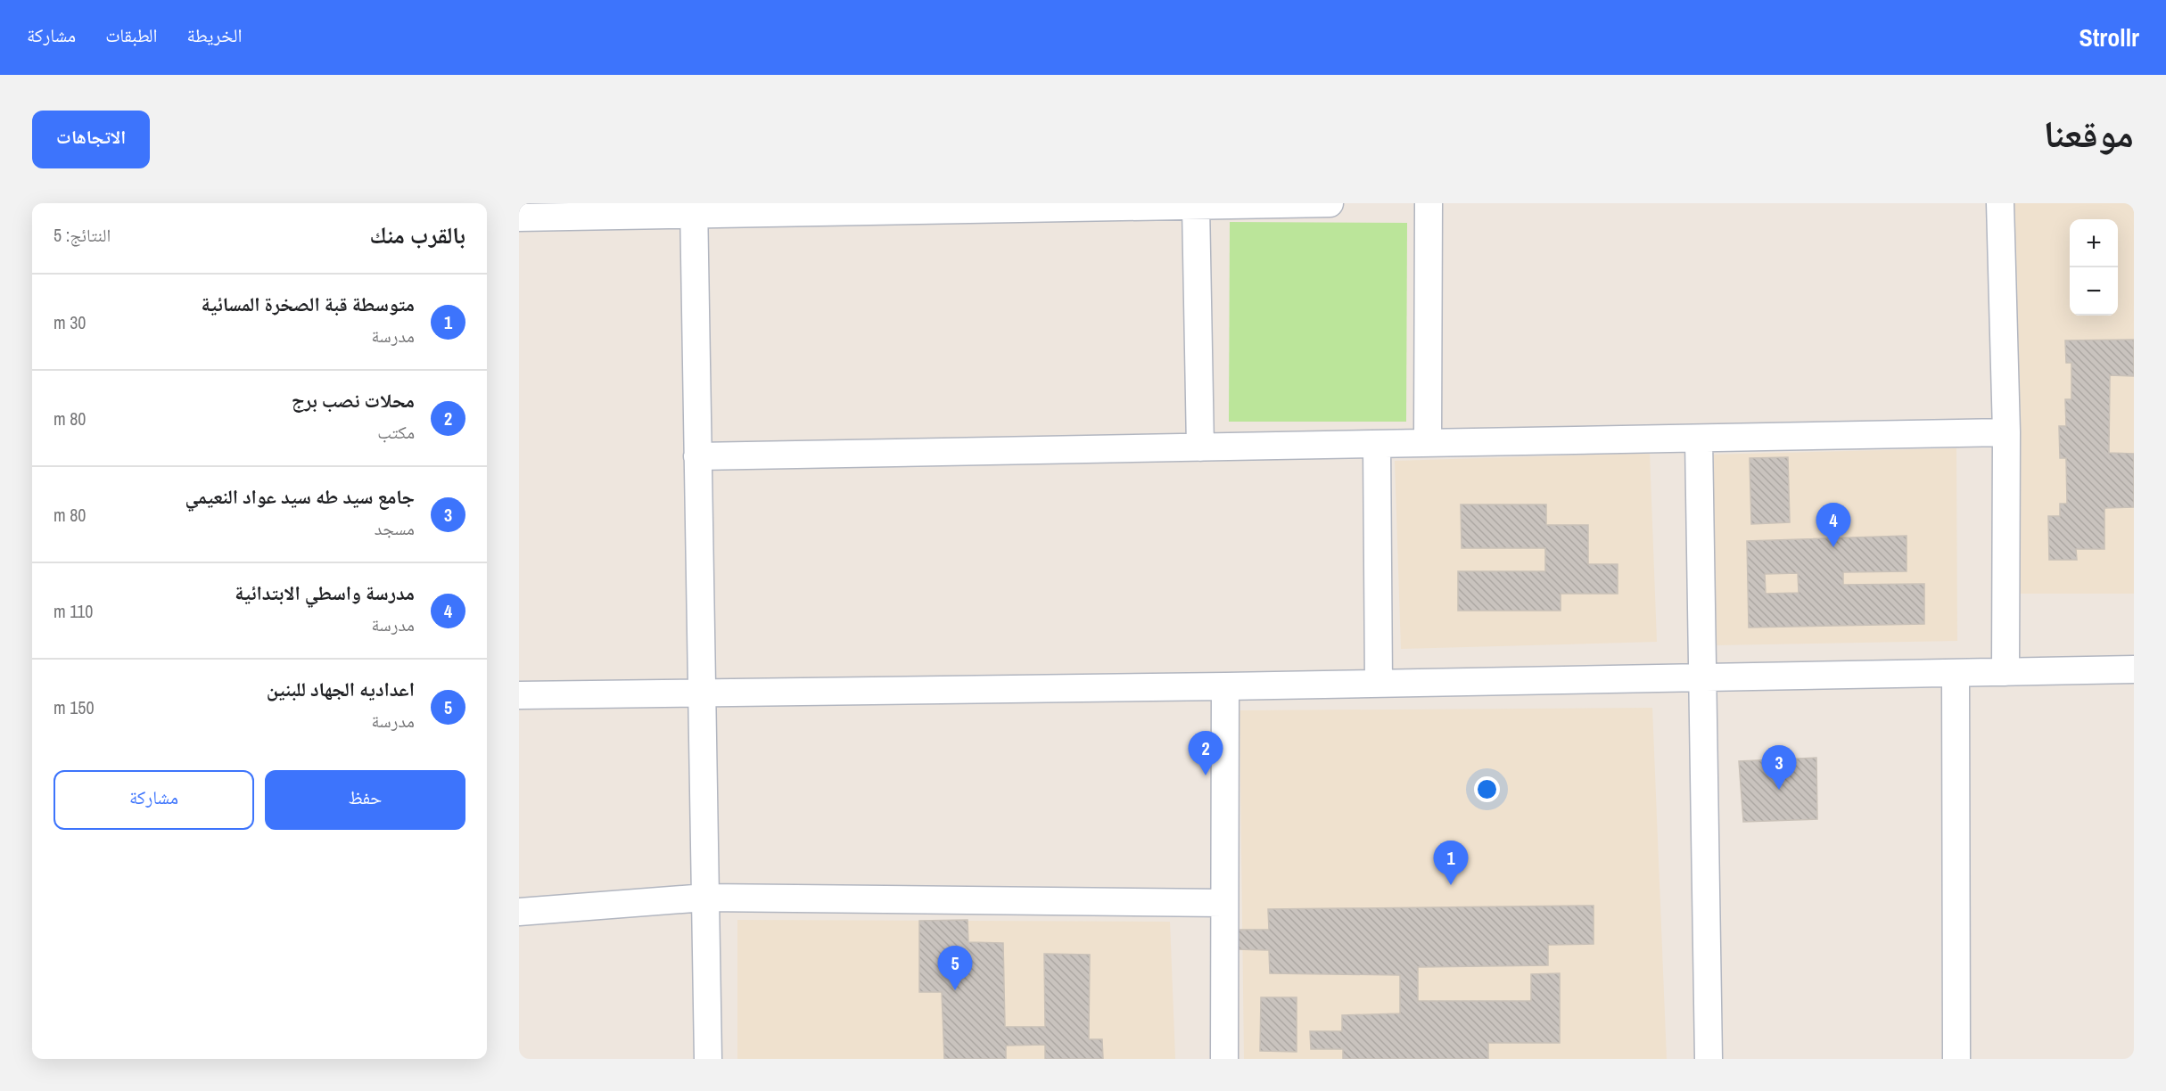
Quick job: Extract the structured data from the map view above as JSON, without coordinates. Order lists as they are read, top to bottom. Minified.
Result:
{"page":{"header":"Strollr","nav":["الخريطة","الطبقات","مشاركة"],"title":"موقعنا","buttons":["الاتجاهات",["حفظ","مشاركة"]],"heading":["بالقرب منك","النتائج: 5"],"map_buttons":["+","−"],"list":[{"mark":"1","name":"متوسطة قبة الصخرة المسائية","note":"مدرسة","value":"30 m"},{"mark":"2","name":"محلات نصب برج","note":"مكتب","value":"80 m"},{"mark":"3","name":"جامع سيد طه سيد عواد النعيمي","note":"مسجد","value":"80 m"},{"mark":"4","name":"مدرسة واسطي الابتدائية","note":"مدرسة","value":"110 m"},{"mark":"5","name":"اعداديه الجهاد للبنين","note":"مدرسة","value":"150 m"}],"pins":["4","2","3","1","5"]}}
